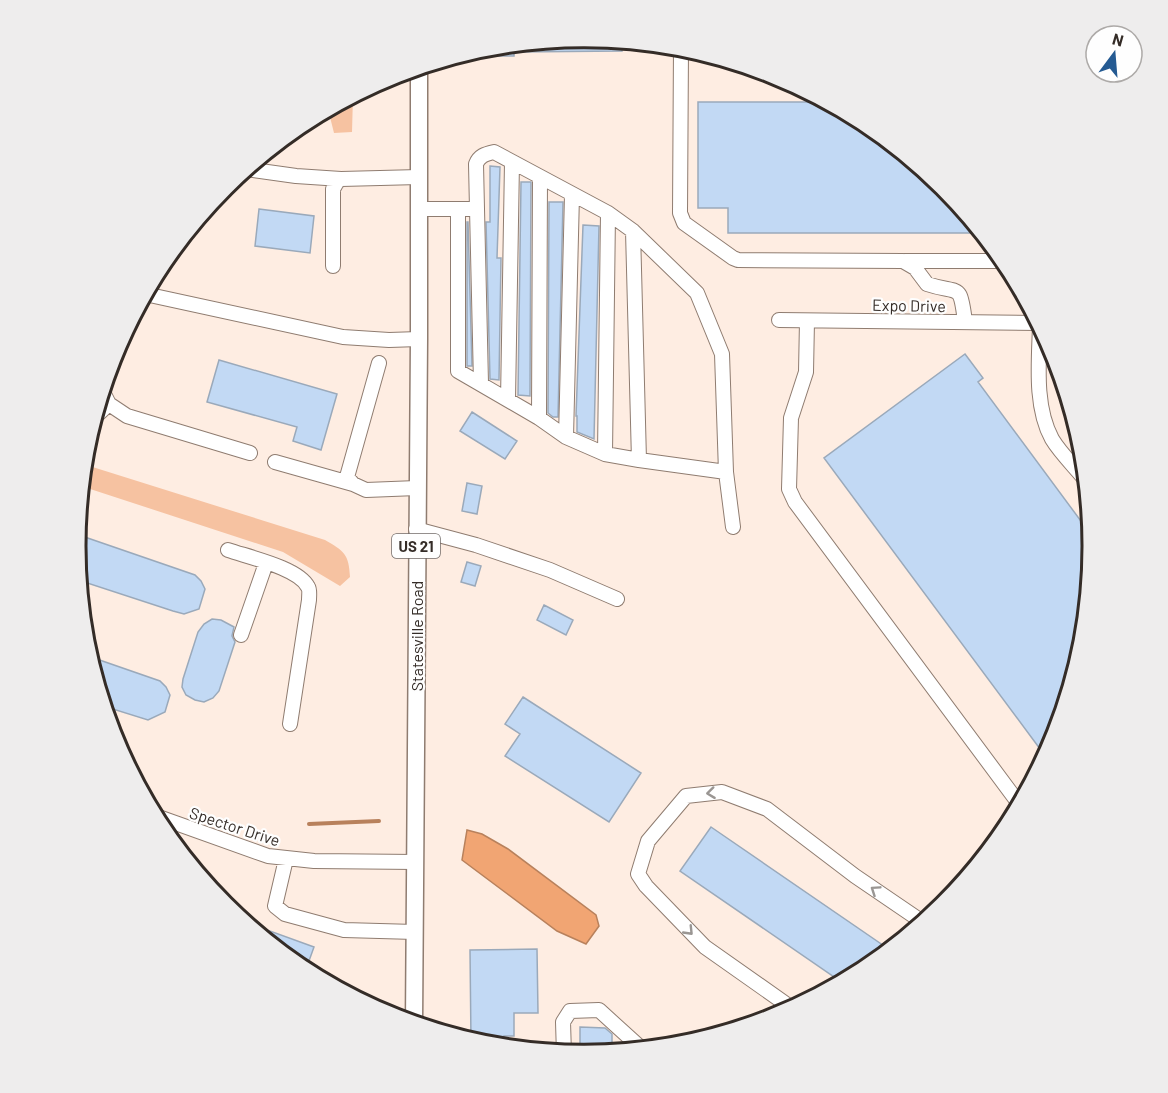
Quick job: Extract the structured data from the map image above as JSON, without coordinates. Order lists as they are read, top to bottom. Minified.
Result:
{"streets":{"main road":["US 21","Statesville Road"],"street":["Expo Drive","Spector Drive"]},"crossings":[["Statesville Road","Spector Drive"]],"north":"top"}
